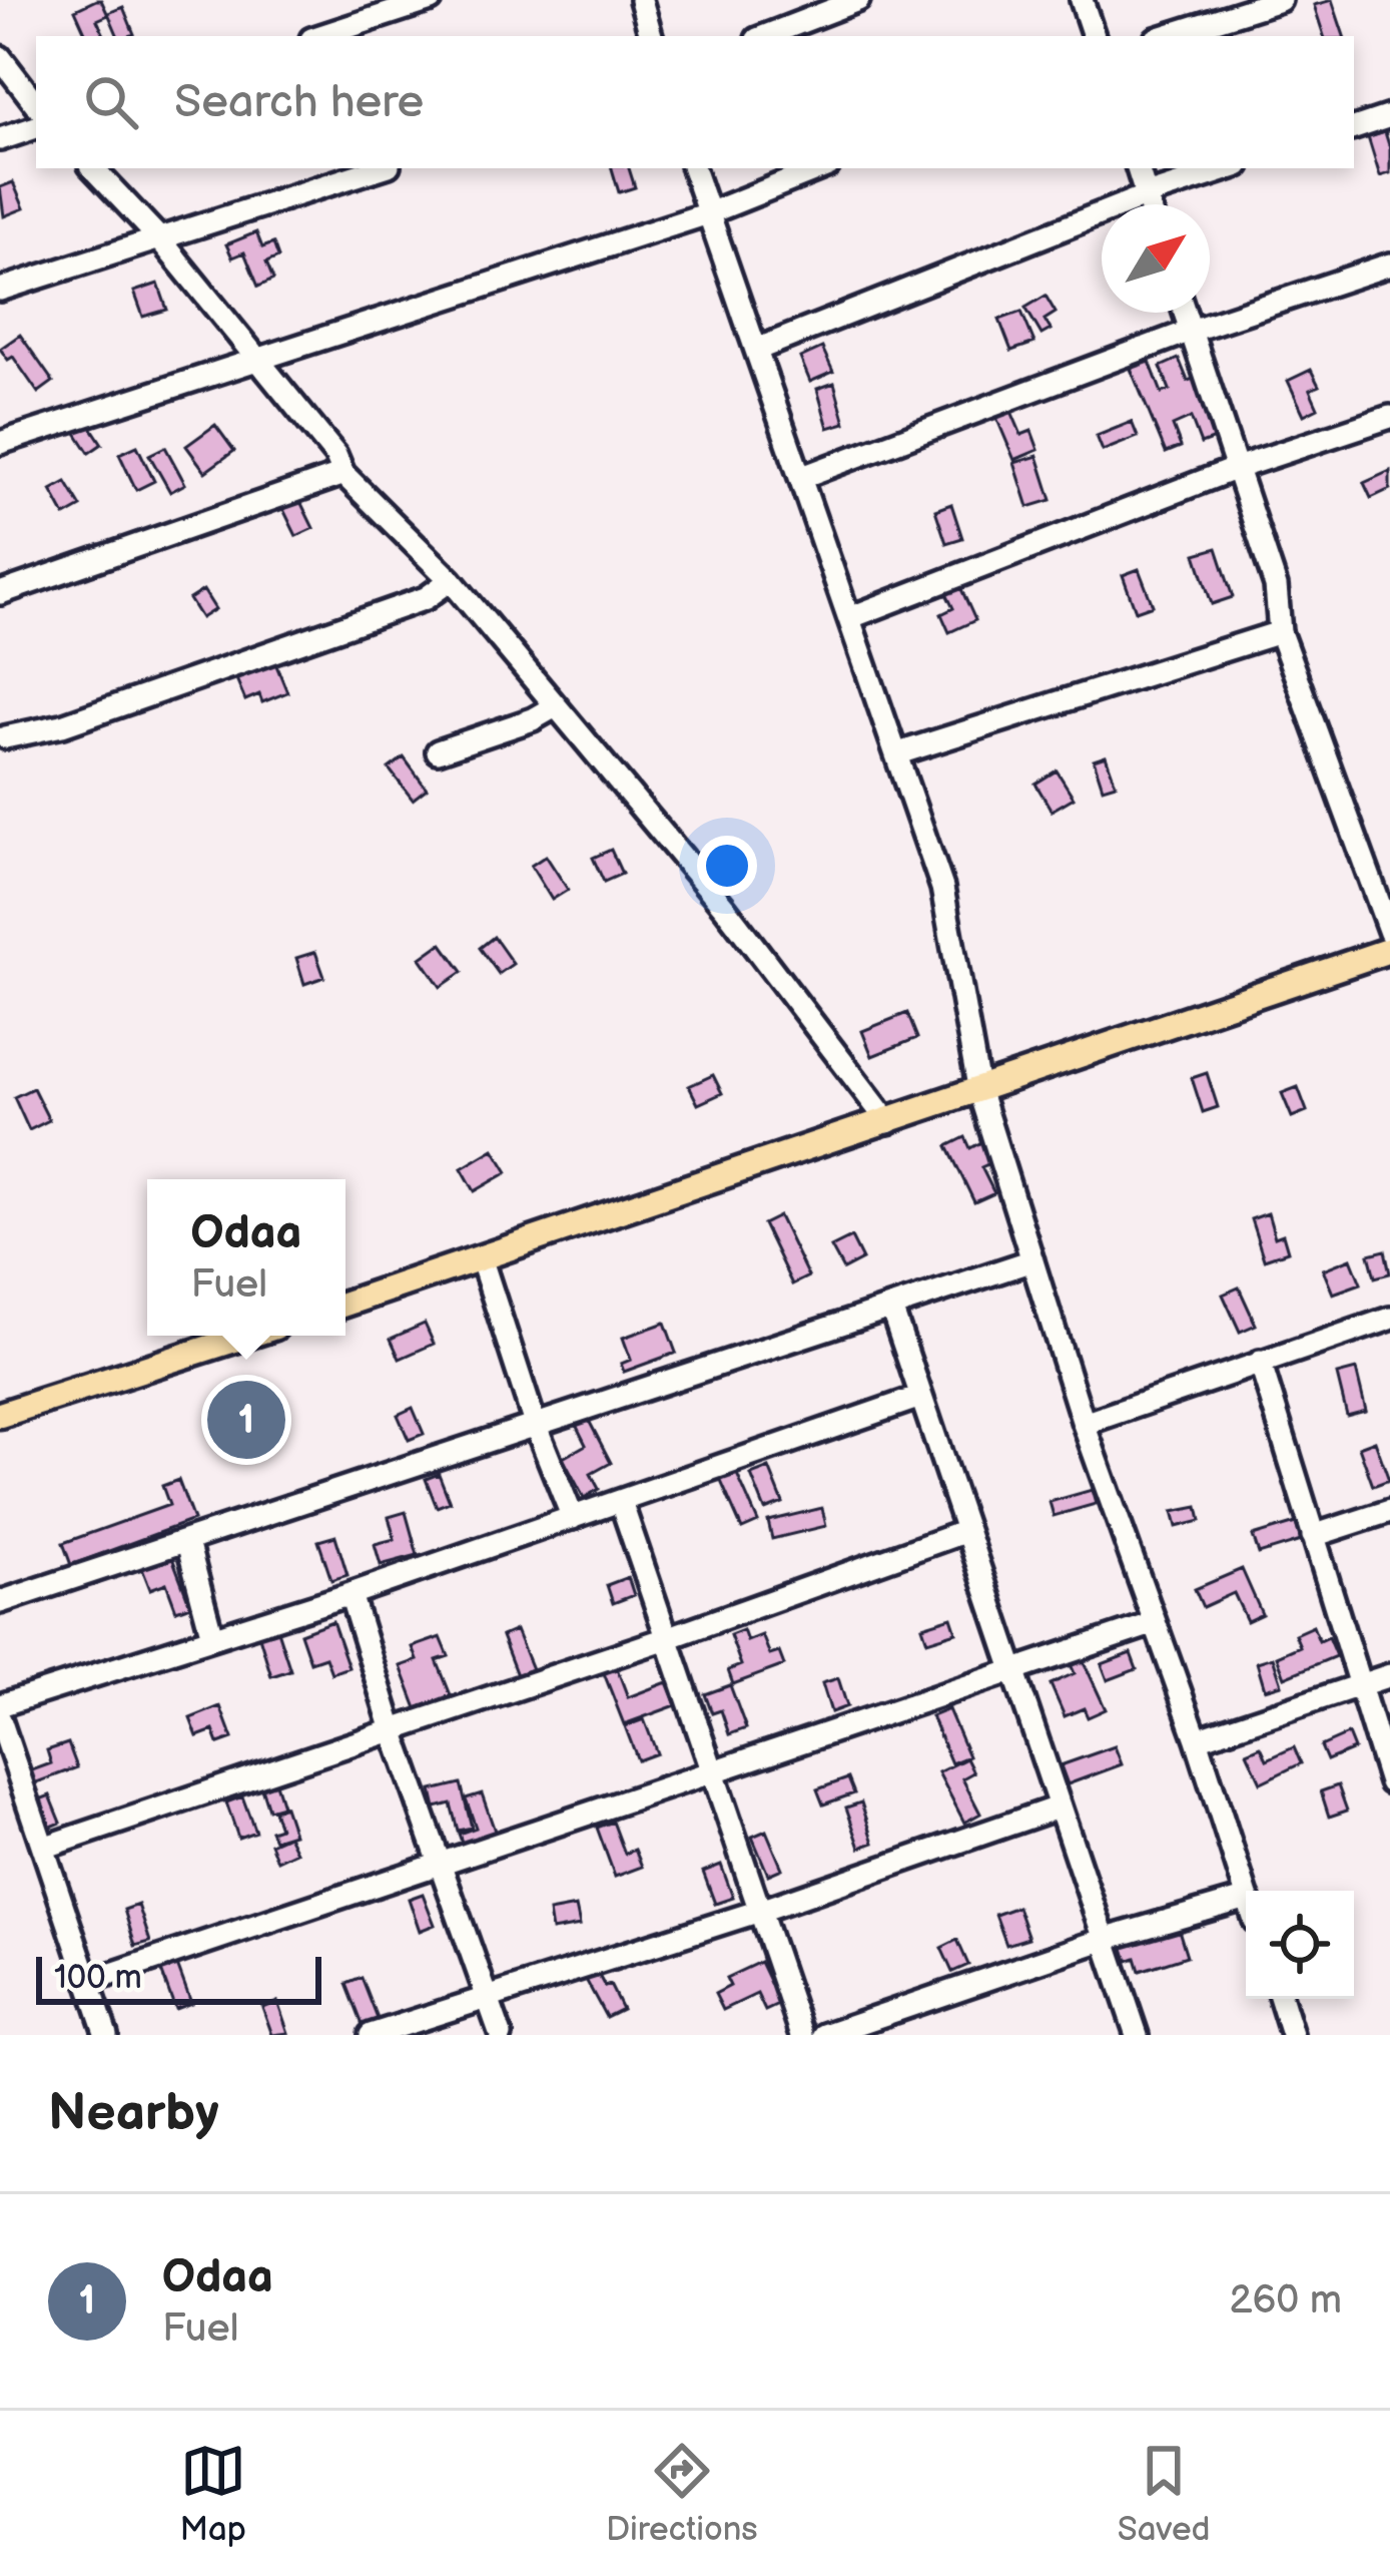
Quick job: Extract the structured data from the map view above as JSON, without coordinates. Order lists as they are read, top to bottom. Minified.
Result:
{"scale_bar":"100 m","north":"top right","page":{"search":"Search here","popup":["Odaa","Fuel"],"pins":"1","scale":"100 m","heading":"Nearby","list":[{"mark":"1","name":"Odaa","note":"Fuel","value":"260 m"}],"nav":["Map","Directions","Saved"]}}
